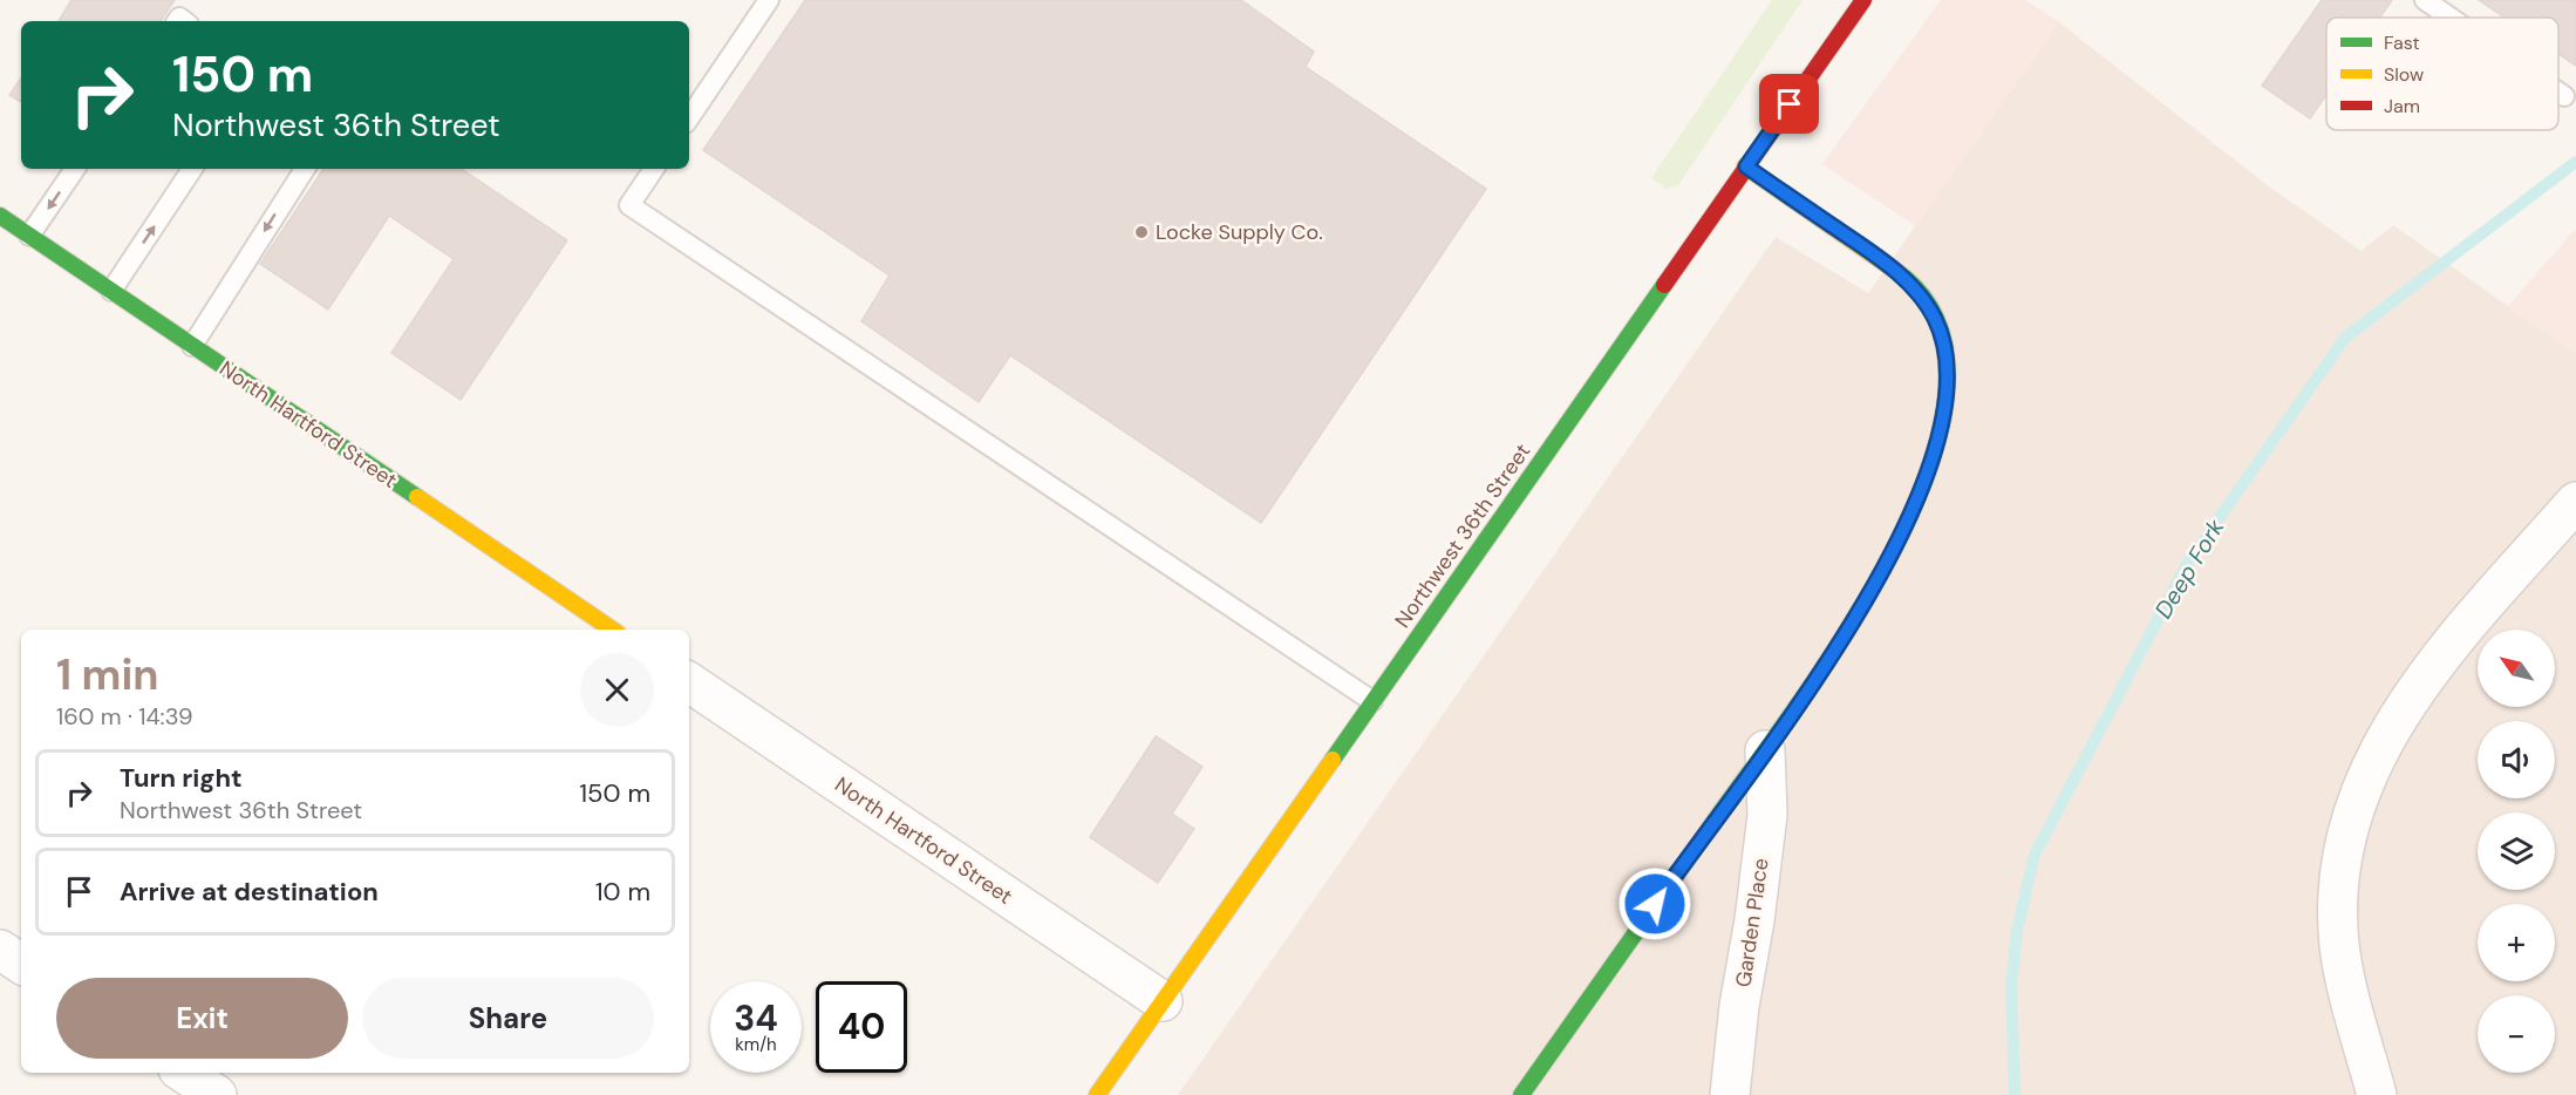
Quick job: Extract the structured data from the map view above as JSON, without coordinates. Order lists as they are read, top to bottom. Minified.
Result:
{"streets":{"street":["North Hartford Street","Northwest 36th Street","Garden Place"]},"crossings":[["North Hartford Street","Northwest 36th Street"]],"water":["Deep Fork"],"places":["Locke Supply Co."],"legend":["Fast","Slow","Jam"],"north":"top left","page":{"turn":["150 m","Northwest 36th Street"],"map_buttons":["+","−"],"heading":["1 min","160 m · 14:39"],"list":[{"name":"Turn right","note":"Northwest 36th Street","value":"150 m"},{"name":"Arrive at destination","value":"10 m"}],"buttons":["Exit","Share"],"speed":"34 km/h","limit":"40"}}
